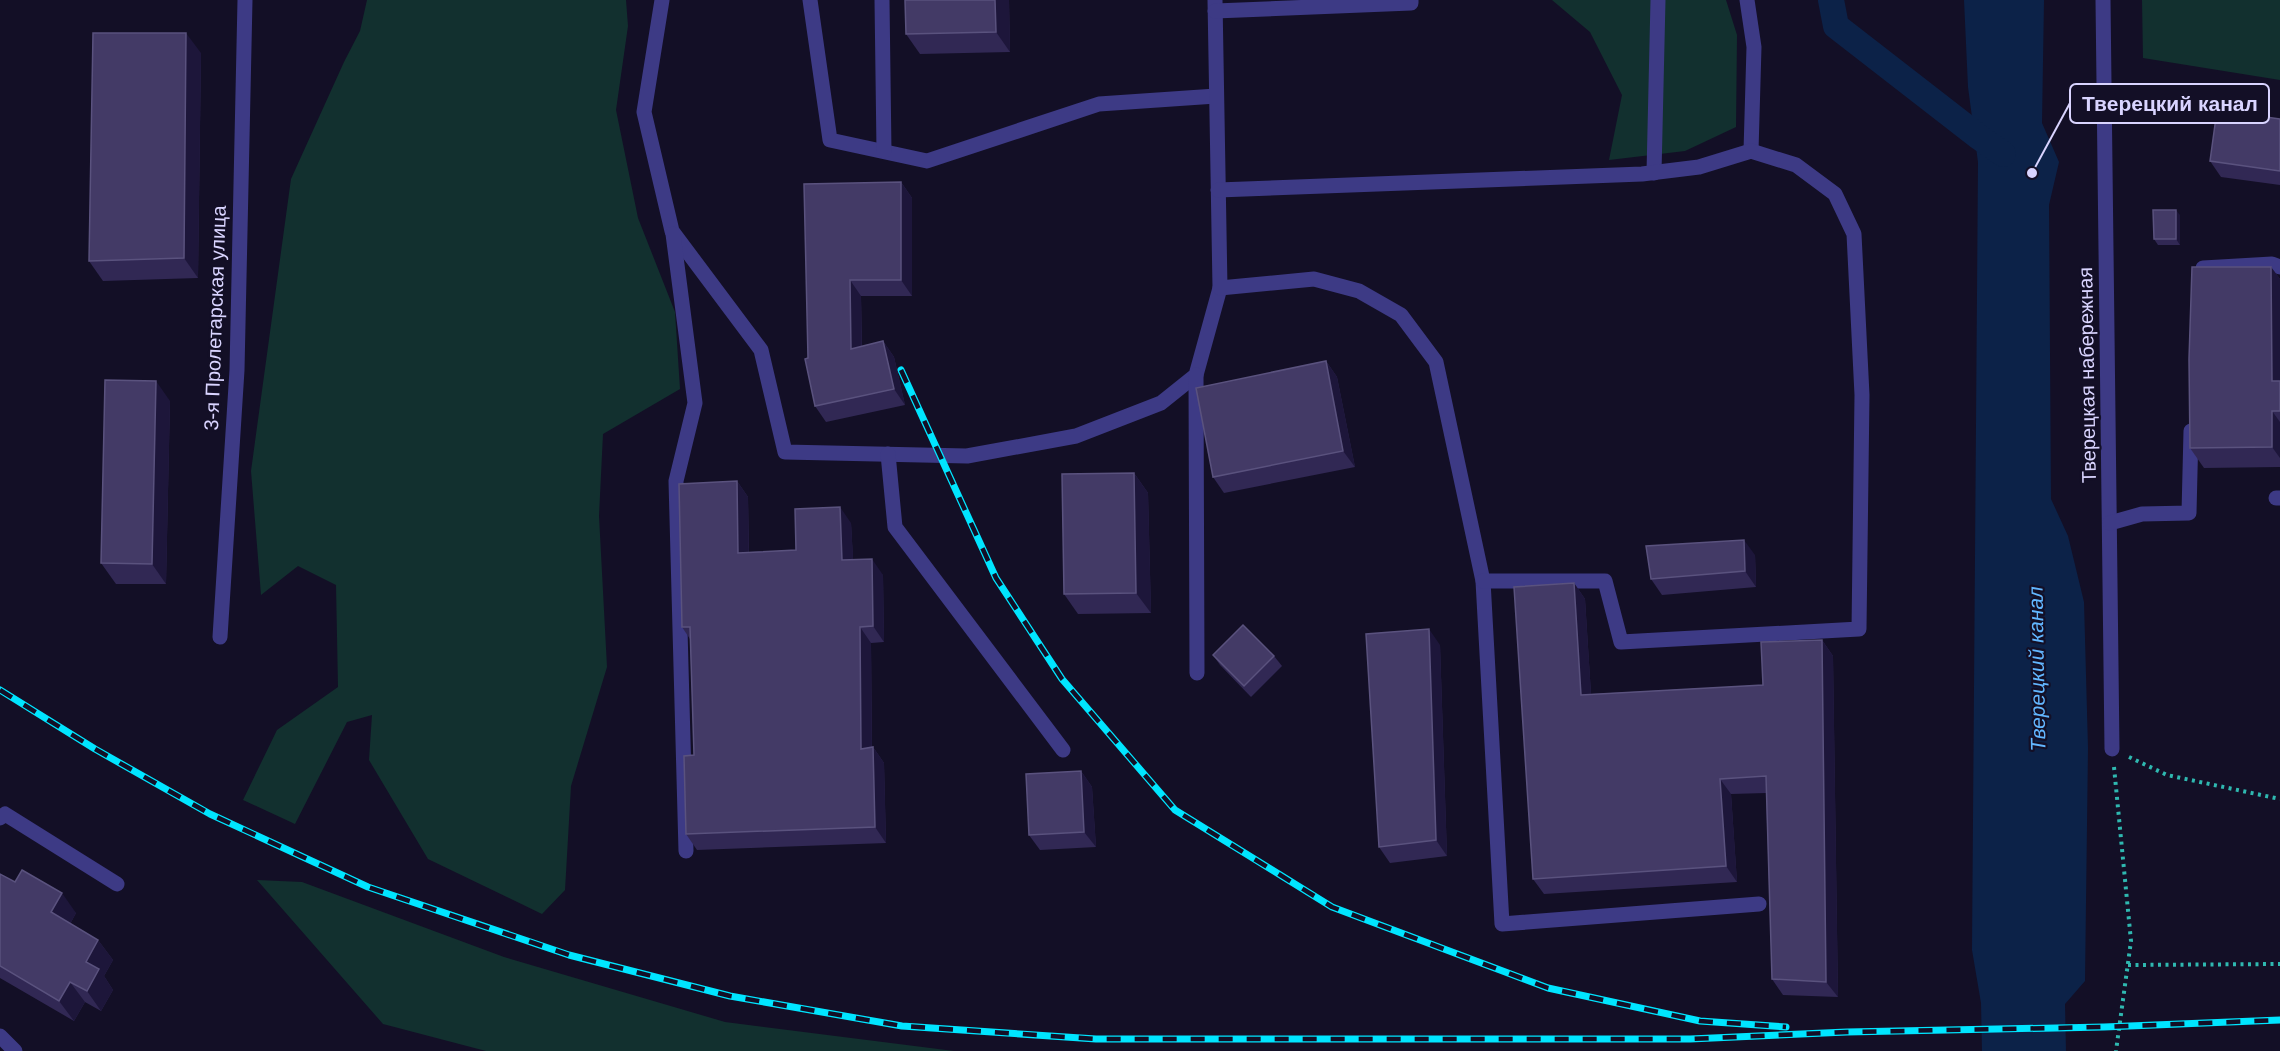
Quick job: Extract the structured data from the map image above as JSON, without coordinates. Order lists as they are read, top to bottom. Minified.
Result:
{"streets":{"street":["3-я Пролетарская улица","Тверецкая набережная"]},"water":["Тверецкий канал"],"places":["Тверецкий канал"]}
